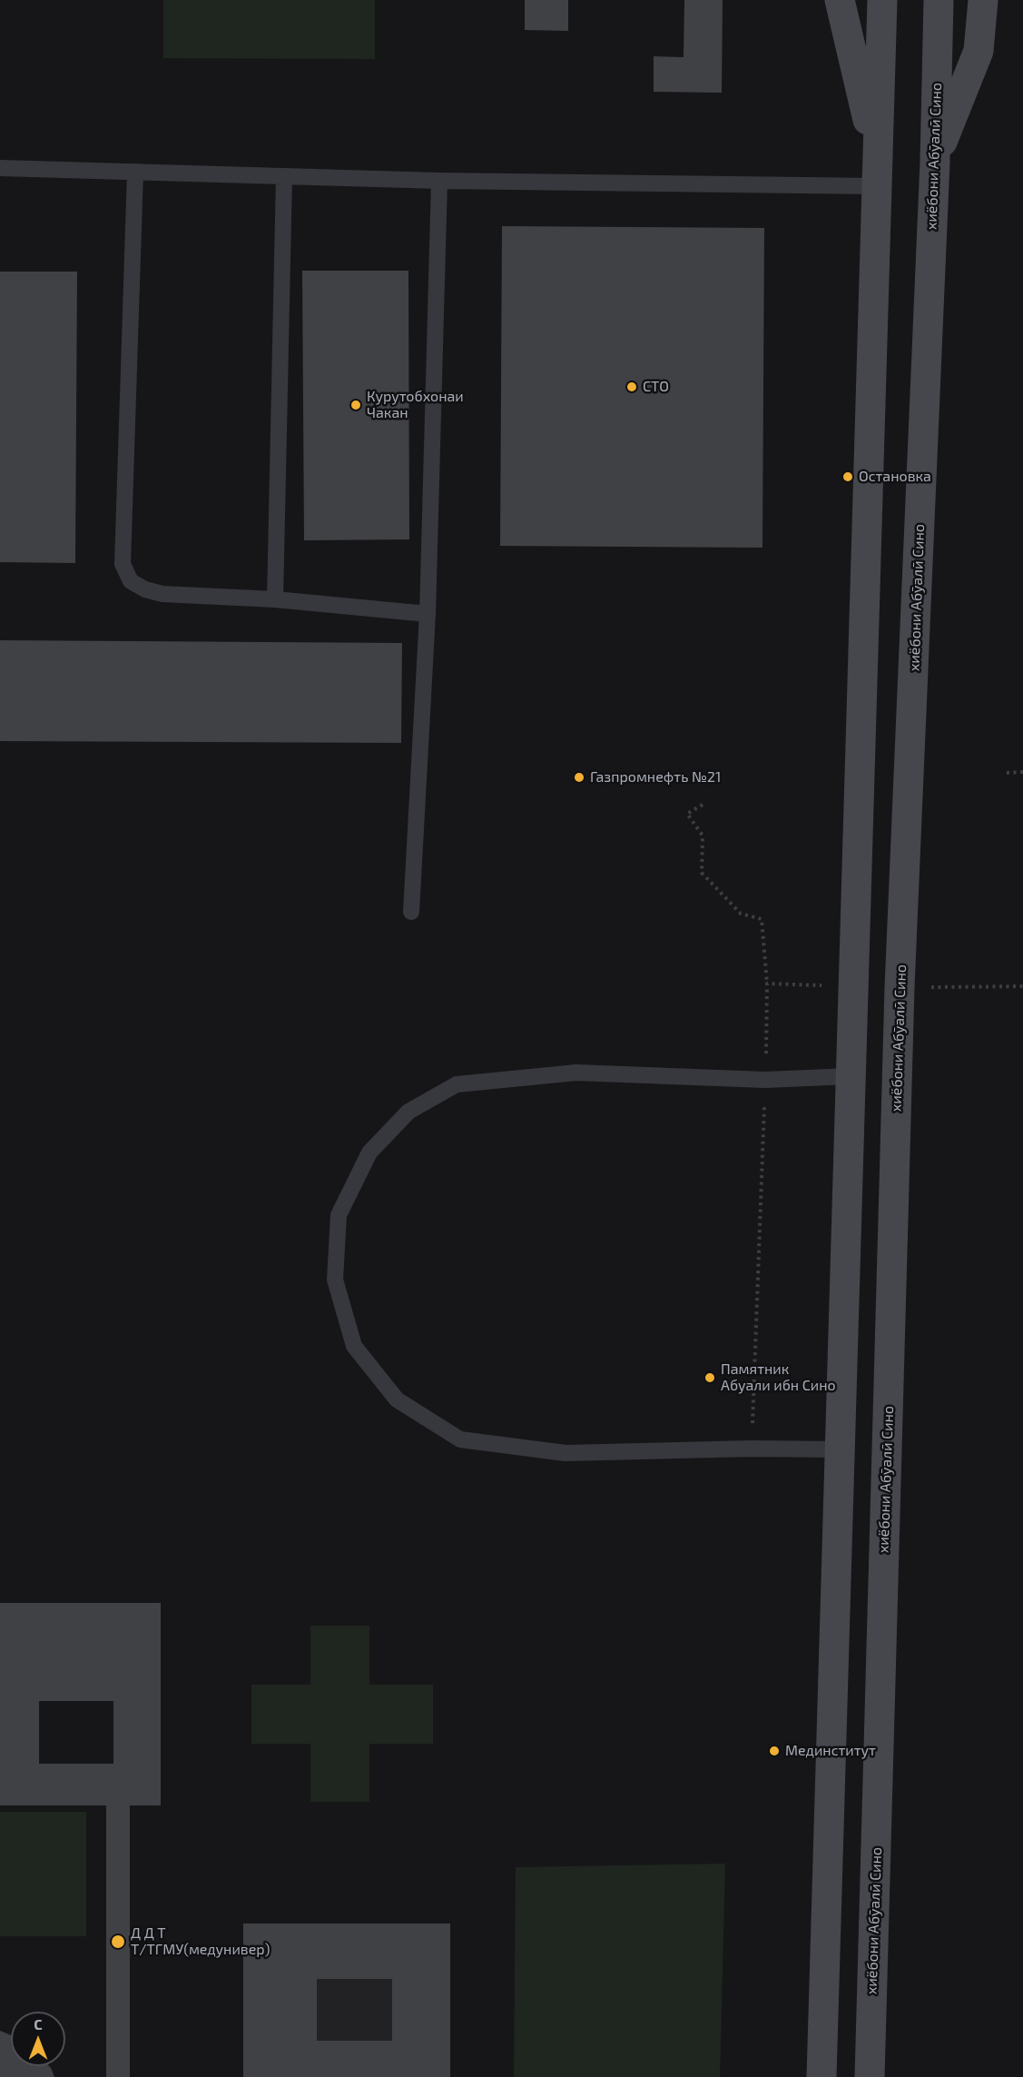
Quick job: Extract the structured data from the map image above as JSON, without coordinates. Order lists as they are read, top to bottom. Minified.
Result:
{"streets":{"main road":["хиёбони Абӯалӣ Сино"]},"places":["СТО","Курутобхонаи Чакан","Остановка","Газпромнефть №21","Памятник Абуали ибн Сино","Мединститут","Д Д Т Т/ТГМУ(медунивер)"],"north":"top"}
